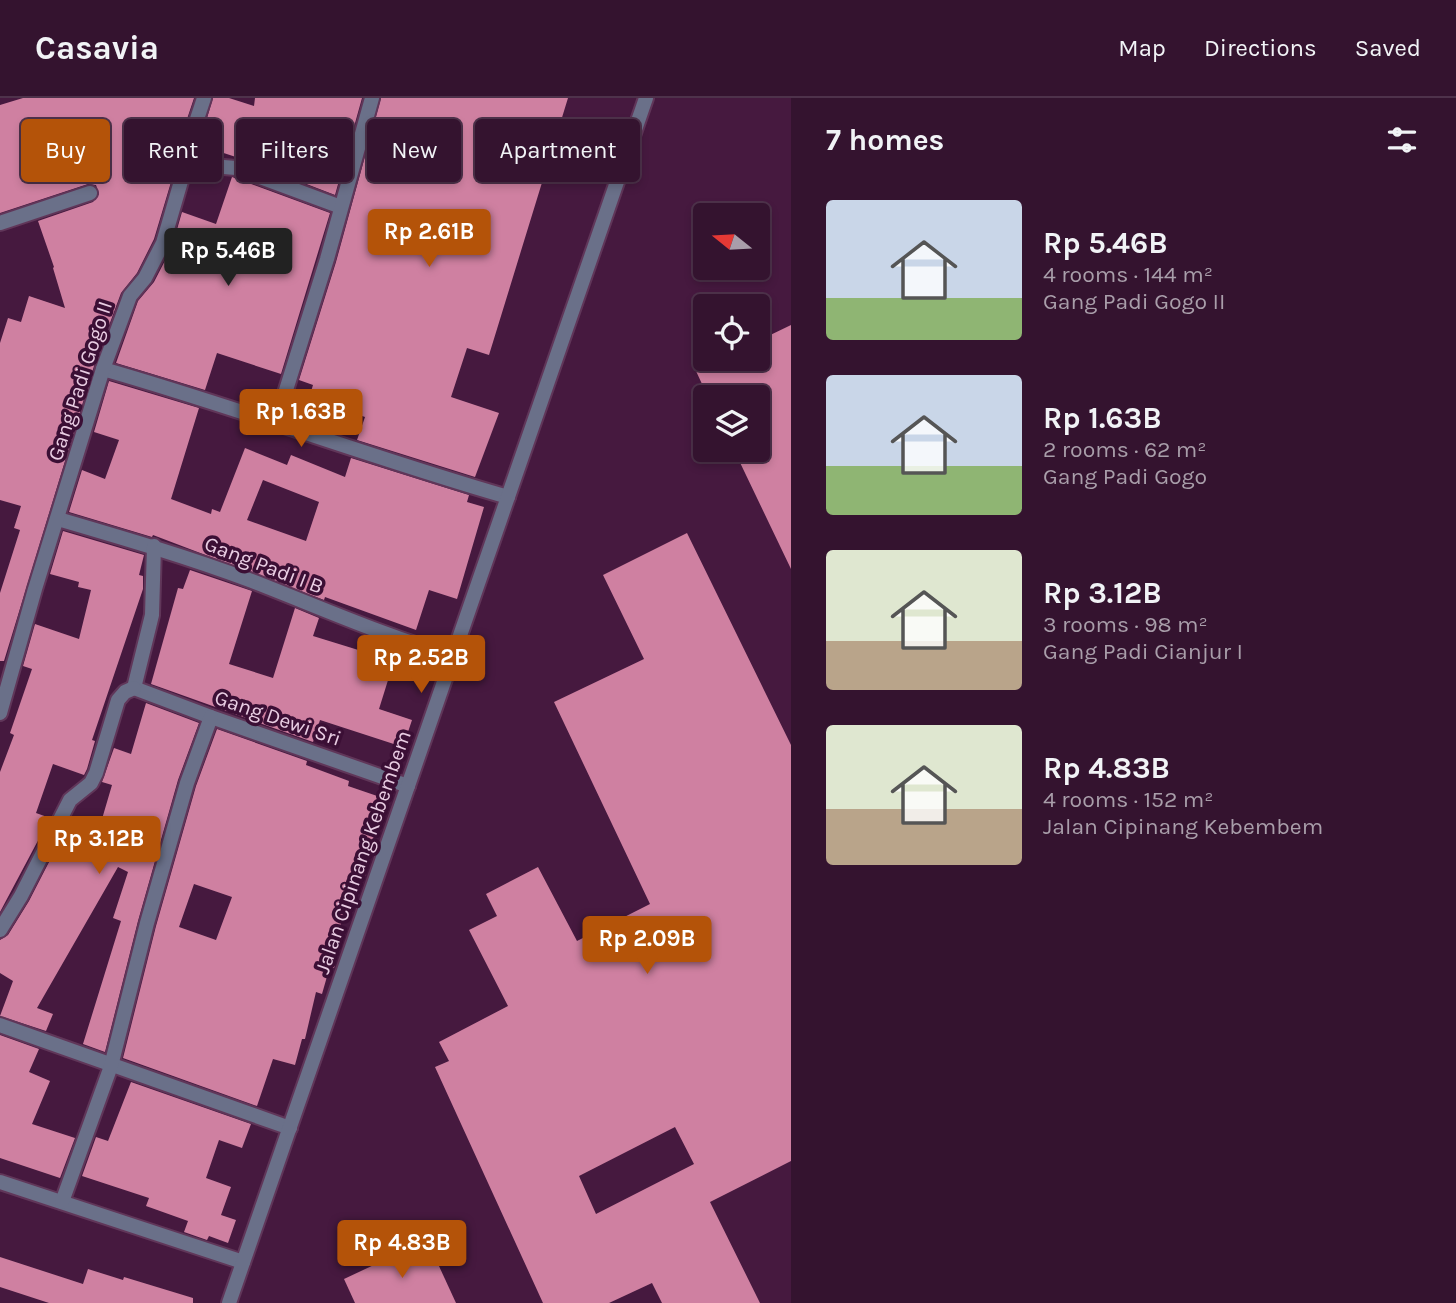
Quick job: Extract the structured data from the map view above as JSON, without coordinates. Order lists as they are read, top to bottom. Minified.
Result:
{"streets":{"street":["Gang Padi Gogo II","Gang Padi I B","Gang Dewi Sri","Jalan Cipinang Kebembem"]},"crossings":[["Gang Padi Gogo II","Gang Padi I B"],["Gang Padi I B","Jalan Cipinang Kebembem"],["Gang Dewi Sri","Jalan Cipinang Kebembem"]],"north":"left","page":{"header":"Casavia","nav":["Map","Directions","Saved"],"heading":"7 homes","chip":["Buy","Rent","Filters","New","Apartment"],"list":[{"name":"Rp 5.46B","note":"4 rooms · 144 m² · Gang Padi Gogo II"},{"name":"Rp 1.63B","note":"2 rooms · 62 m² · Gang Padi Gogo"},{"name":"Rp 3.12B","note":"3 rooms · 98 m² · Gang Padi Cianjur I"},{"name":"Rp 4.83B","note":"4 rooms · 152 m² · Jalan Cipinang Kebembem"}],"price":["Rp 2.61B","Rp 5.46B","Rp 1.63B","Rp 2.52B","Rp 3.12B","Rp 2.09B","Rp 4.83B"]}}
